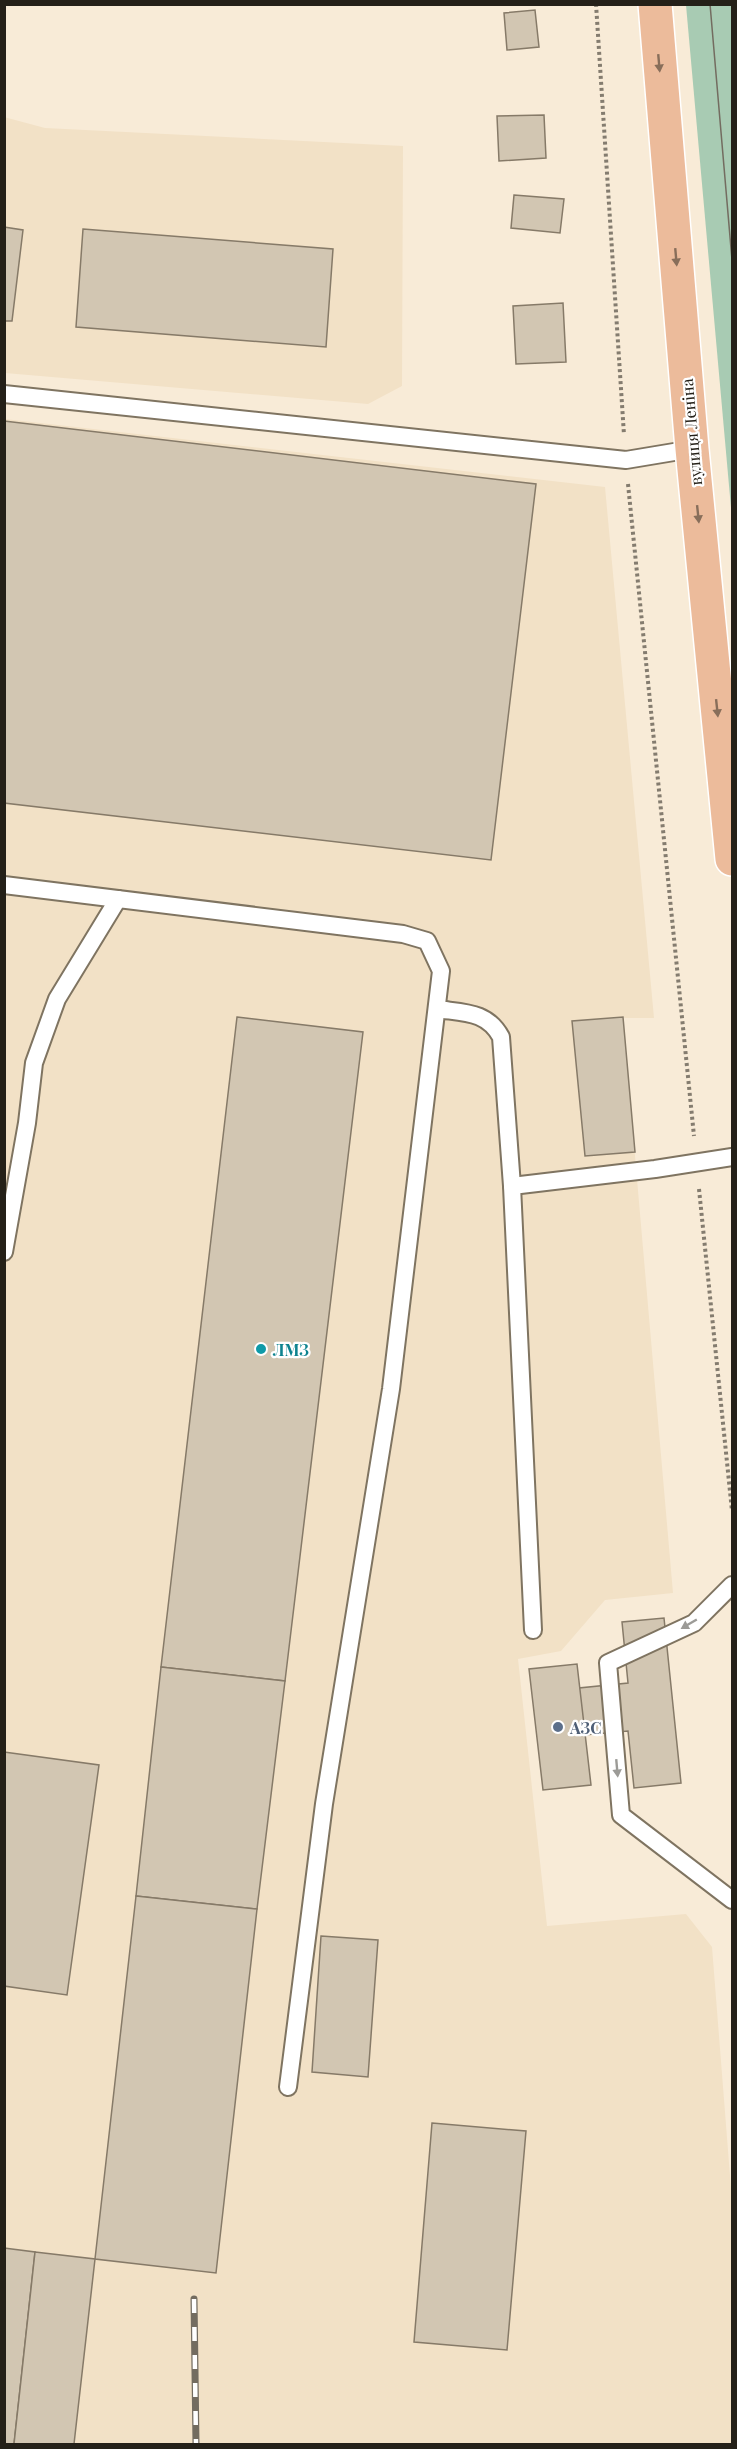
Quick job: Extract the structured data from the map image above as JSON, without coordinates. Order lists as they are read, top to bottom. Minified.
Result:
{"streets":{"main road":["вулиця Леніна"]},"one_way":["вулиця Леніна"],"places":["ЛМЗ","АЗС"]}
